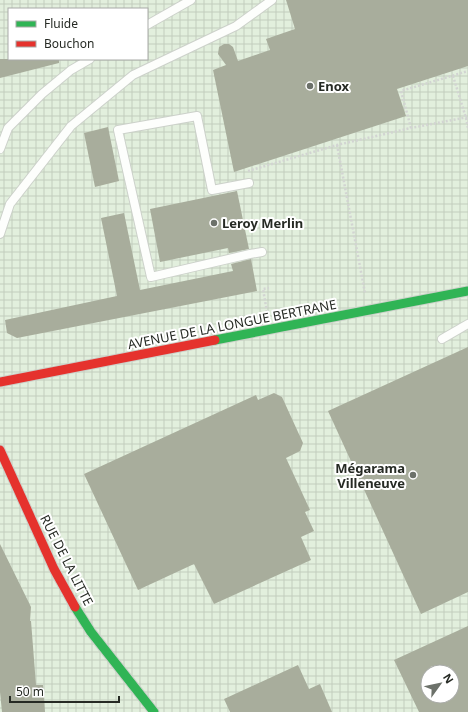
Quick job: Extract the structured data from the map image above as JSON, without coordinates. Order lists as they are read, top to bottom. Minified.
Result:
{"streets":{"street":["AVENUE DE LA LONGUE BERTRANE","RUE DE LA LITTE"]},"places":["Enox","Leroy Merlin","Mégarama Villeneuve"],"legend":["Fluide","Bouchon"],"scale_bar":"50 m","north":"top right"}
